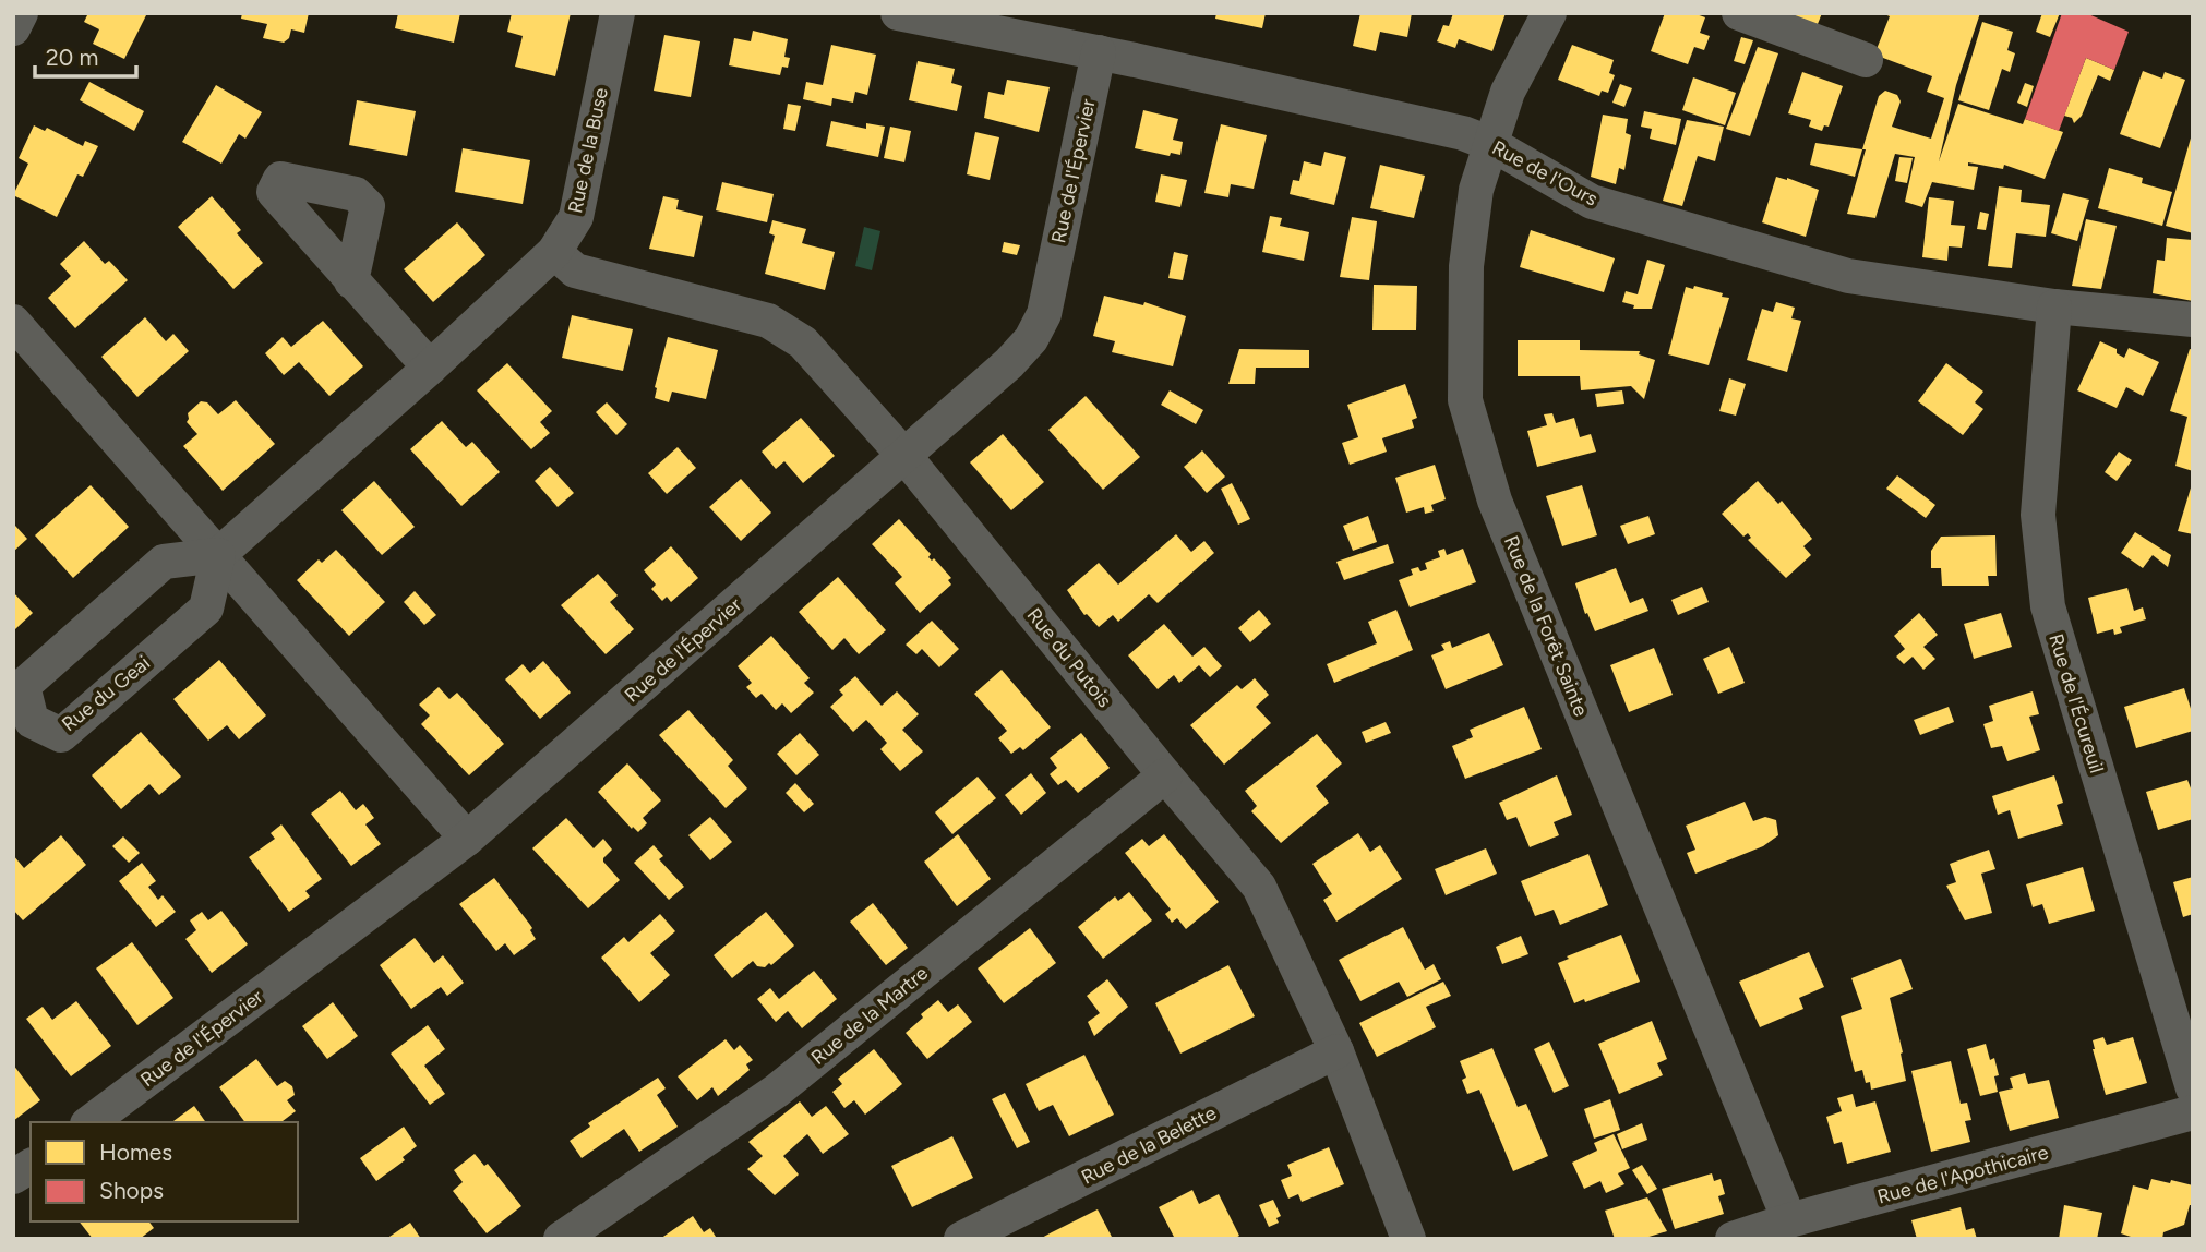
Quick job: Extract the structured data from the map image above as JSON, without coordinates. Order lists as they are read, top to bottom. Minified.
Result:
{"streets":{"street":["Rue de la Buse","Rue de l'Épervier","Rue de l'Ours","Rue de la Forêt Sainte","Rue du Putois","Rue du Geai","Rue de l'Écureuil","Rue de la Martre","Rue de la Belette","Rue de l'Apothicaire"]},"crossings":[["Rue de la Buse","Rue du Putois"],["Rue de la Buse","Rue du Geai"],["Rue de l'Épervier","Rue de l'Ours"],["Rue de l'Épervier","Rue du Putois"],["Rue de l'Ours","Rue de la Forêt Sainte"],["Rue de l'Ours","Rue de l'Écureuil"],["Rue de la Forêt Sainte","Rue de l'Apothicaire"],["Rue du Putois","Rue de la Martre"],["Rue du Putois","Rue de la Belette"]],"legend":["Homes","Shops"],"scale_bar":"20 m"}
